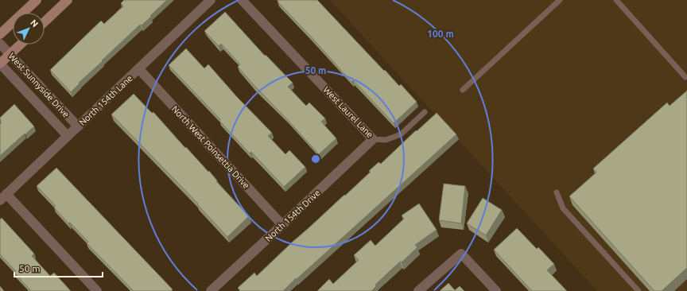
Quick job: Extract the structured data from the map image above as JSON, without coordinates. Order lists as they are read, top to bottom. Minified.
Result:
{"streets":{"street":["West Sunnyside Drive","North 154th Lane","West Laurel Lane","North West Poinsettia Drive","North 154th Drive"]},"crossings":[["West Sunnyside Drive","North 154th Lane"],["North 154th Lane","North West Poinsettia Drive"],["West Laurel Lane","North 154th Drive"],["North West Poinsettia Drive","North 154th Drive"]],"scale_bar":"50 m","north":"top right","rings":["100 m","50 m"]}
